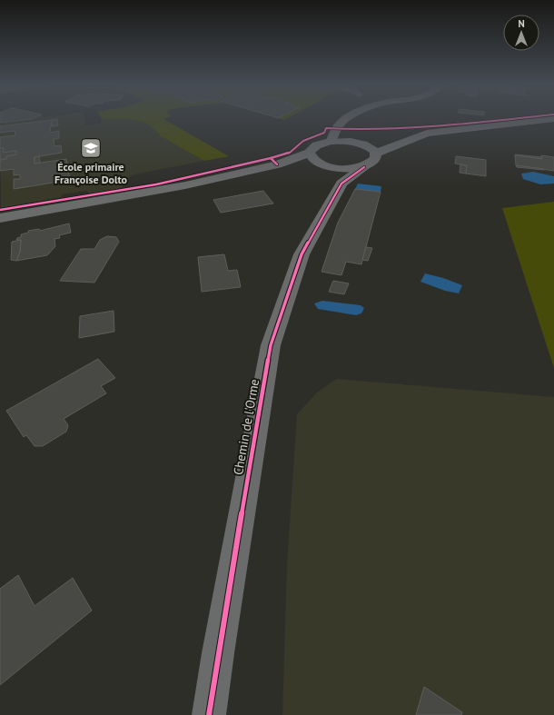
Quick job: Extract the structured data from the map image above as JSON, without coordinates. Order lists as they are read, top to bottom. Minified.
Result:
{"streets":{"street":["Chemin de l'Orme"]},"places":{"school or university":["École primaire Françoise Dolto"]},"north":"top"}
